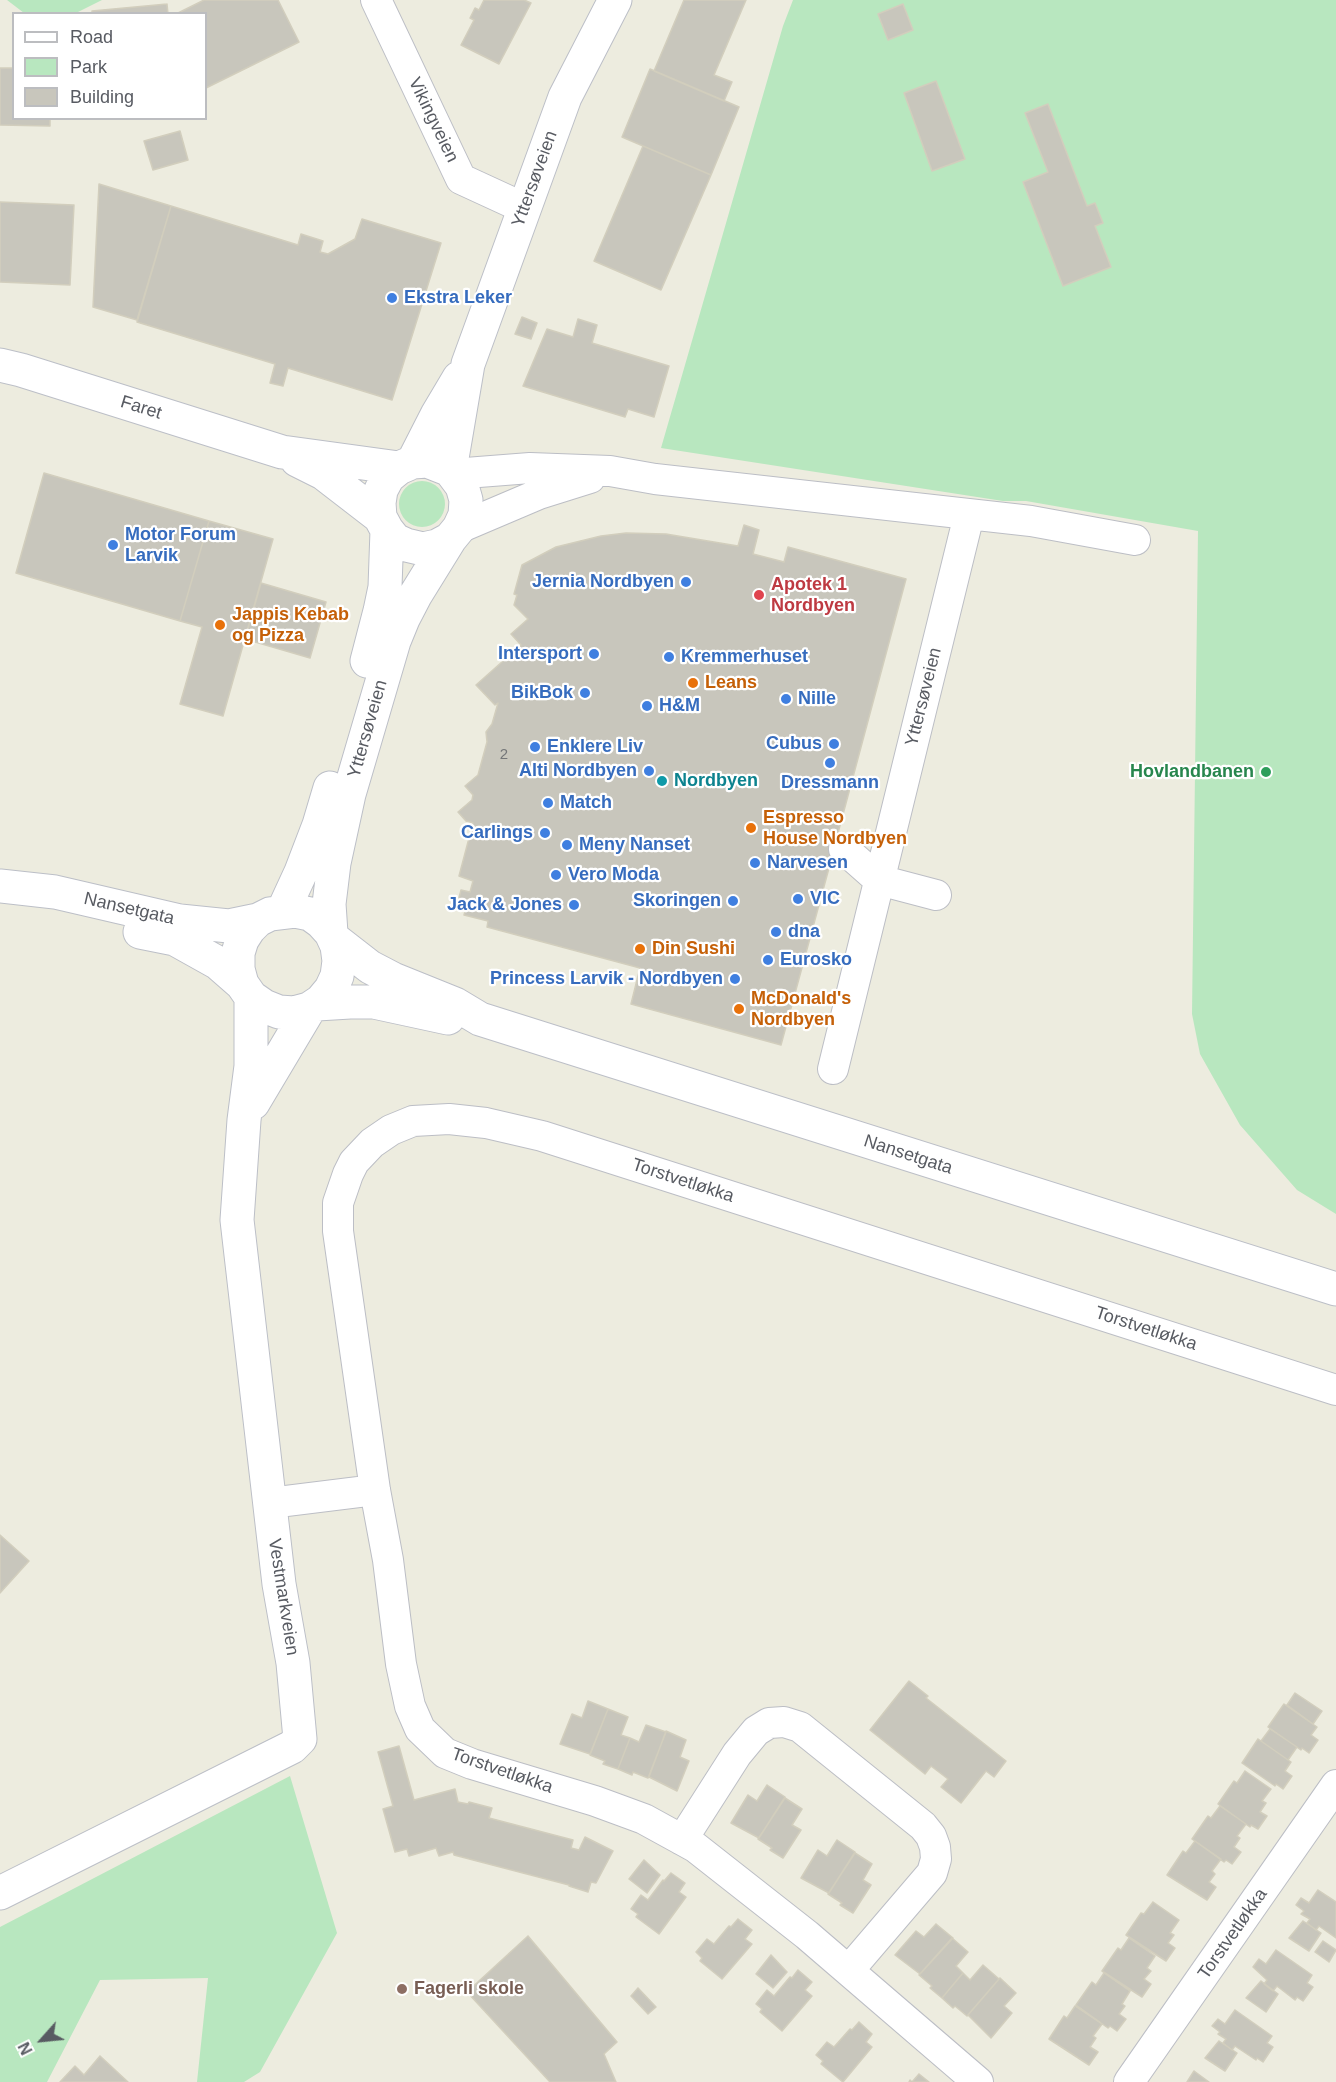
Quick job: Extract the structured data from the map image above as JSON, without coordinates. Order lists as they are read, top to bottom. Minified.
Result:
{"streets":{"main road":["Yttersøveien","Faret","Nansetgata","Vestmarkveien"],"street":["Vikingveien","Torstvetløkka"]},"crossings":[["Vikingveien","Yttersøveien"],["Yttersøveien","Faret"],["Yttersøveien","Nansetgata"],["Yttersøveien","Vestmarkveien"],["Nansetgata","Vestmarkveien"]],"places":["Ekstra Leker","Motor Forum Larvik","Jernia Nordbyen","Apotek 1 Nordbyen","Jappis Kebab og Pizza","Intersport","Kremmerhuset","Leans","BikBok","Nille","H&M","Cubus","Enklere Liv","Dressmann","Alti Nordbyen","Hovlandbanen","Nordbyen","Match","Espresso House Nordbyen","Carlings","Meny Nanset","Narvesen","Vero Moda","VIC","Skoringen","Jack & Jones","dna","Din Sushi","Eurosko","Princess Larvik - Nordbyen","McDonald's Nordbyen","Fagerli skole"],"house_numbers":["2"],"legend":["Road","Park","Building"],"north":"bottom left"}
